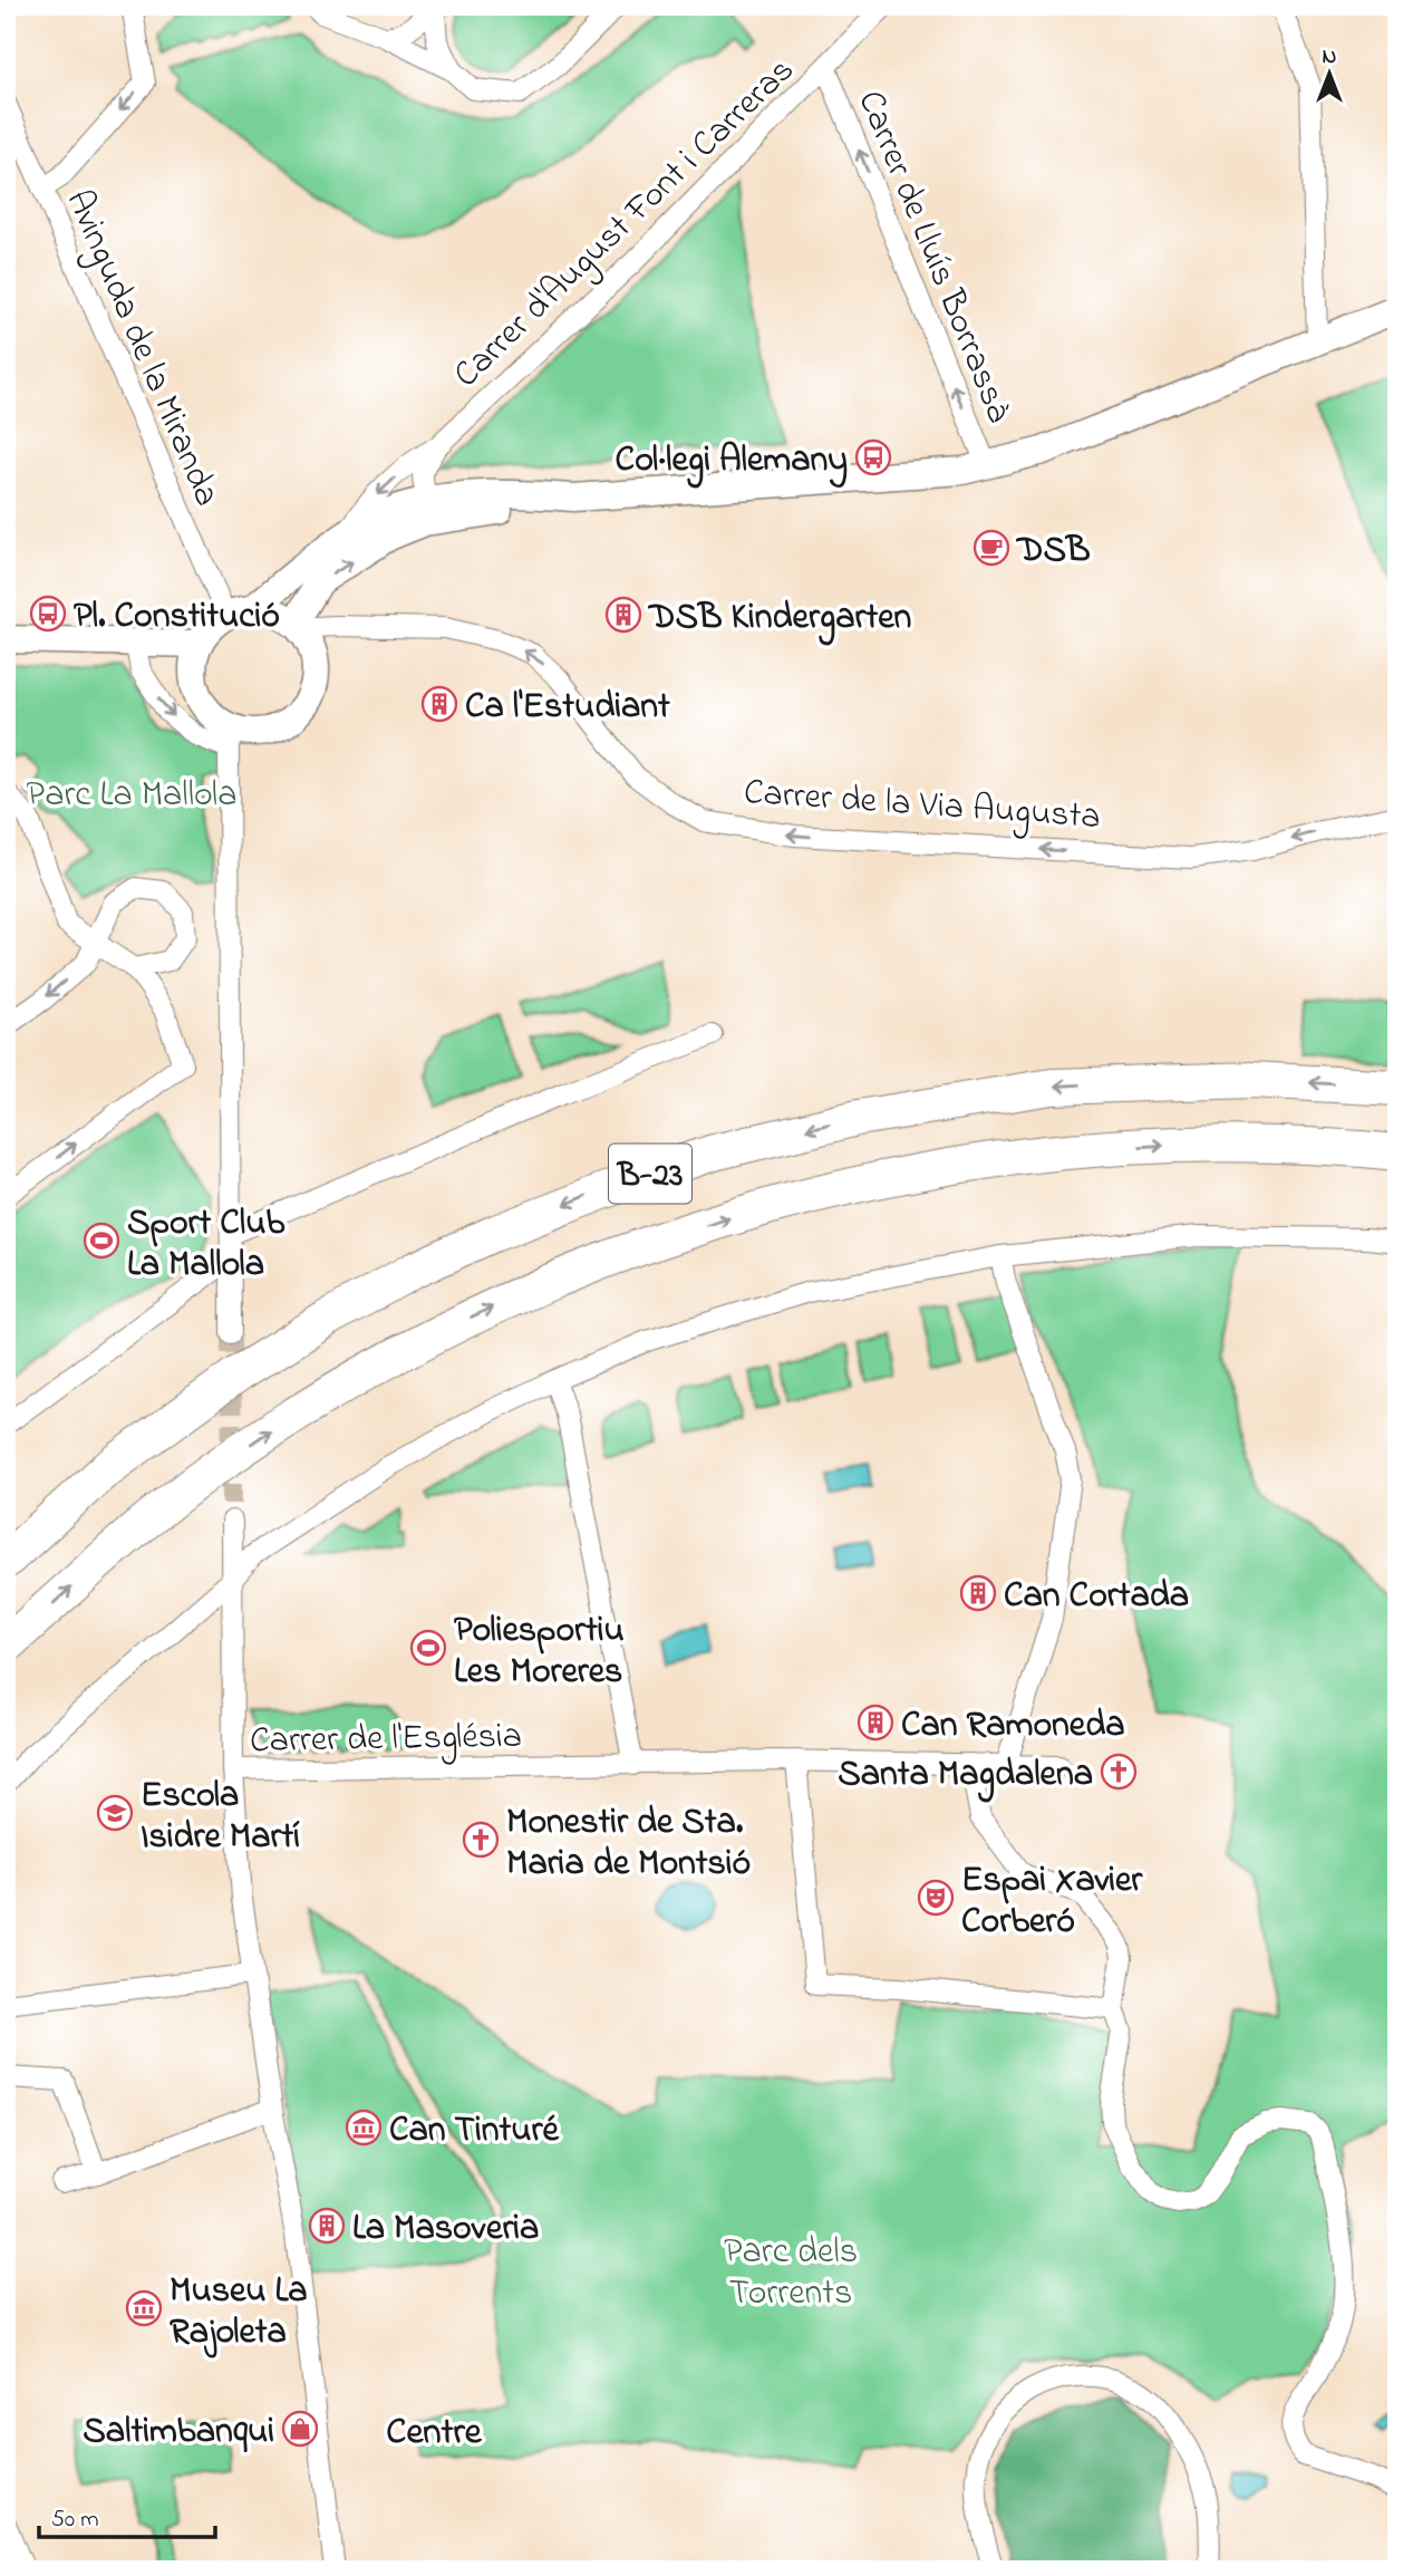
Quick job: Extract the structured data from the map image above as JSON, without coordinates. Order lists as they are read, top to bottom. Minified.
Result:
{"streets":{"highway":["B-23"],"street":["Carrer d'August Font i Carreras","Carrer de Lluís Borrassà","Avinguda de la Miranda","Carrer de la Via Augusta","Carrer de l'Església"]},"crossings":[["Carrer d'August Font i Carreras","Carrer de Lluís Borrassà"],["Avinguda de la Miranda","Carrer de la Via Augusta"]],"one_way":["Carrer de Lluís Borrassà","Carrer de la Via Augusta"],"districts":["Centre"],"parks":["Parc La Mallola","Parc dels Torrents"],"places":{"bus stop":["Col·legi Alemany","Pl. Constitució"],"cafe":["DSB"],"building":["DSB Kindergarten","Ca l'Estudiant","Can Cortada","Can Ramoneda","La Masoveria"],"sports":["Sport Club La Mallola","Poliesportiu Les Moreres"],"church":["Santa Magdalena","Monestir de Sta. Maria de Montsió"],"school or university":["Escola Isidre Martí"],"theatre":["Espai Xavier Corberó"],"museum":["Can Tinturé","Museu La Rajoleta"],"shop":["Saltimbanqui"]},"scale_bar":"50 m","north":"top"}
